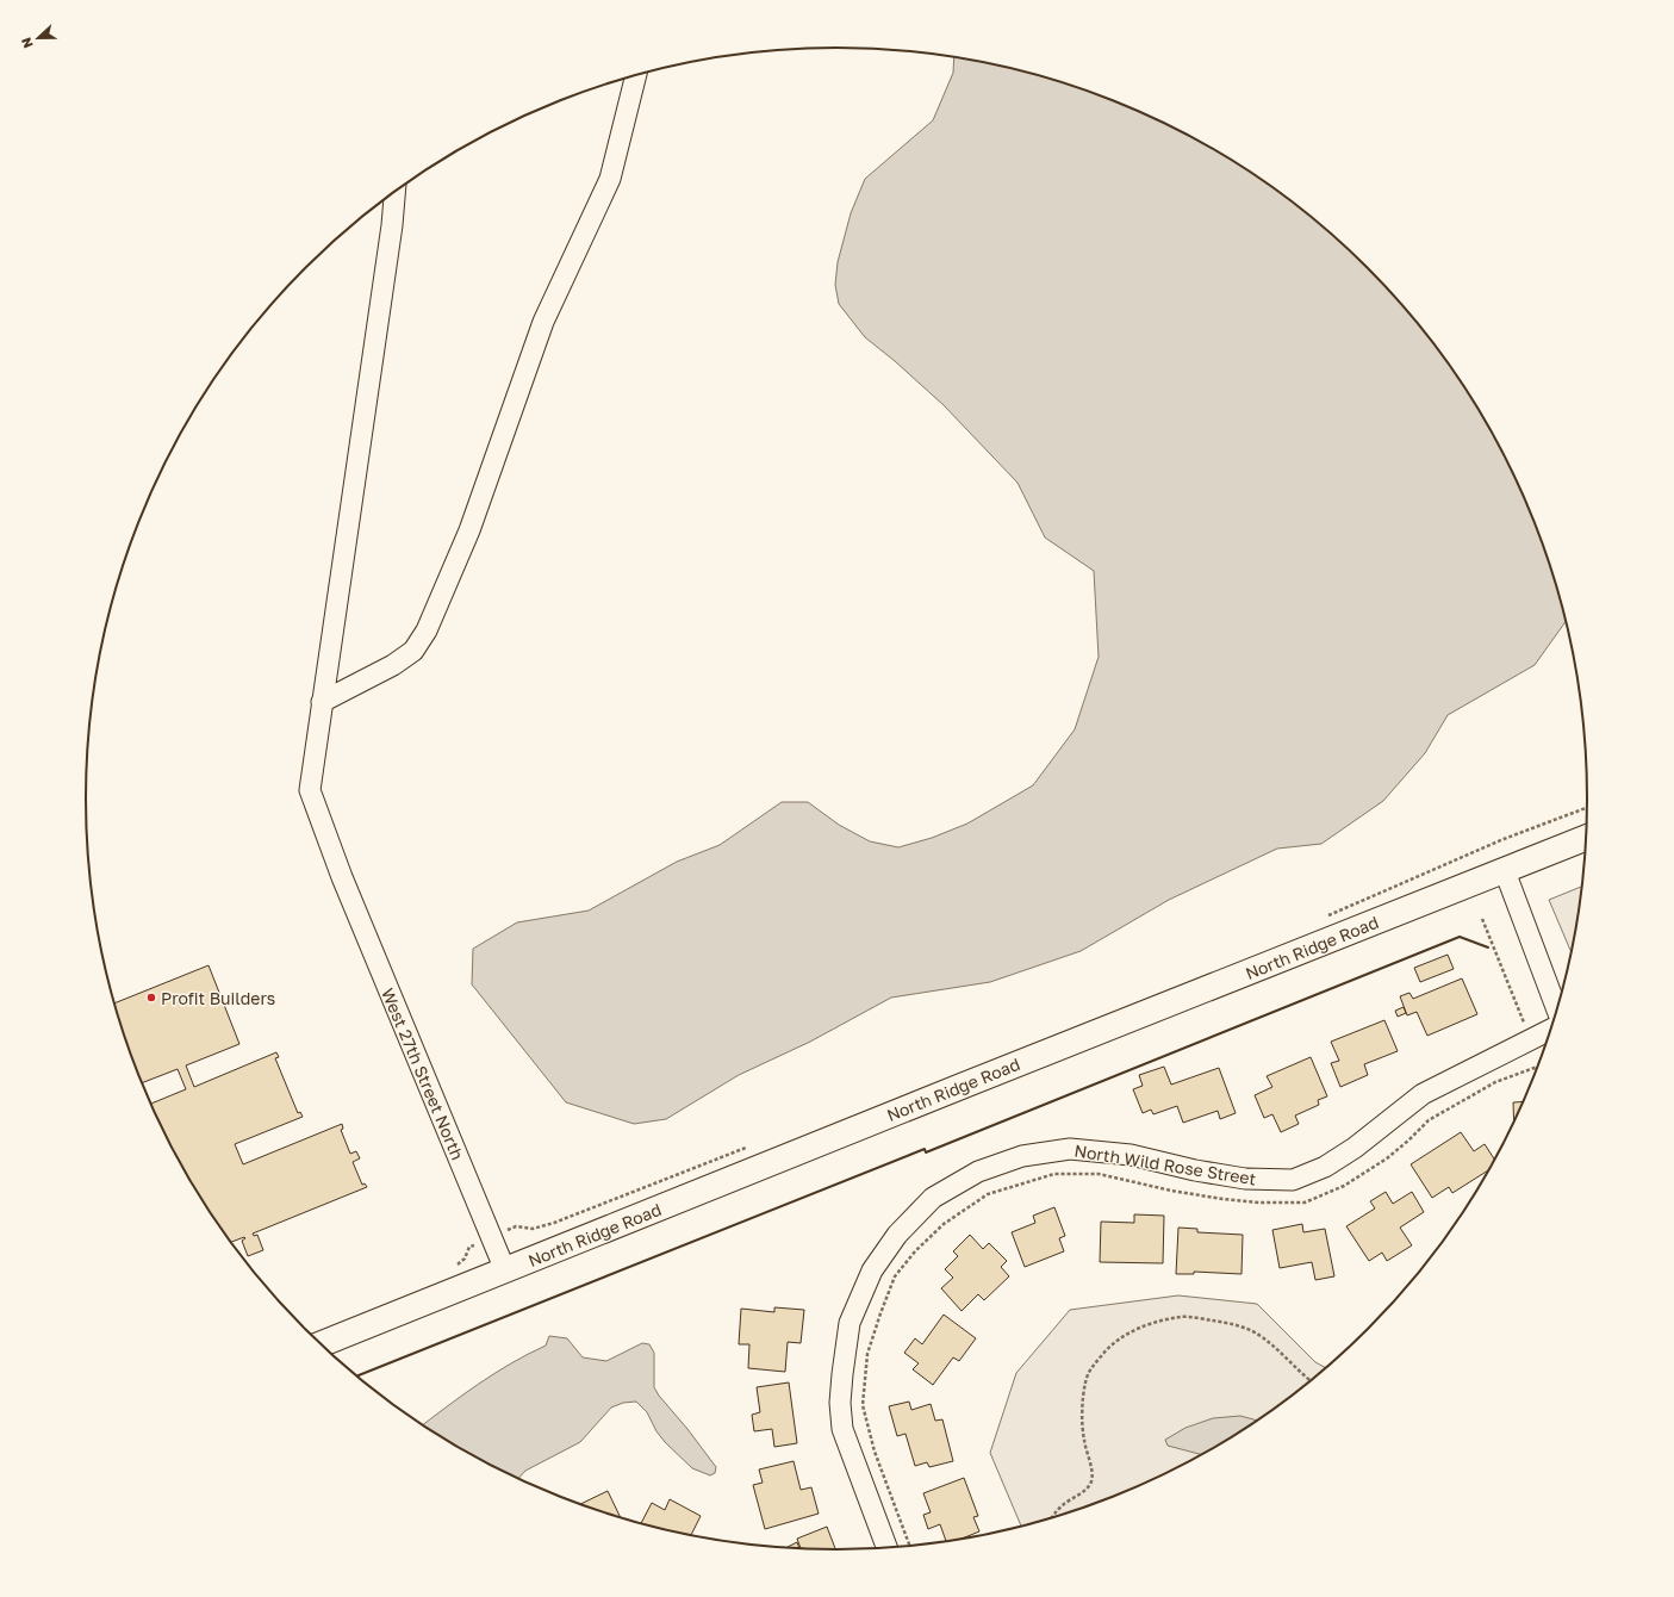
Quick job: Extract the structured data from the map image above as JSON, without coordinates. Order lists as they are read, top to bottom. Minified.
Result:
{"streets":{"main road":["North Ridge Road"],"street":["West 27th Street North","North Wild Rose Street"]},"crossings":[["North Ridge Road","West 27th Street North"]],"places":["Profit Builders"],"north":"left"}
